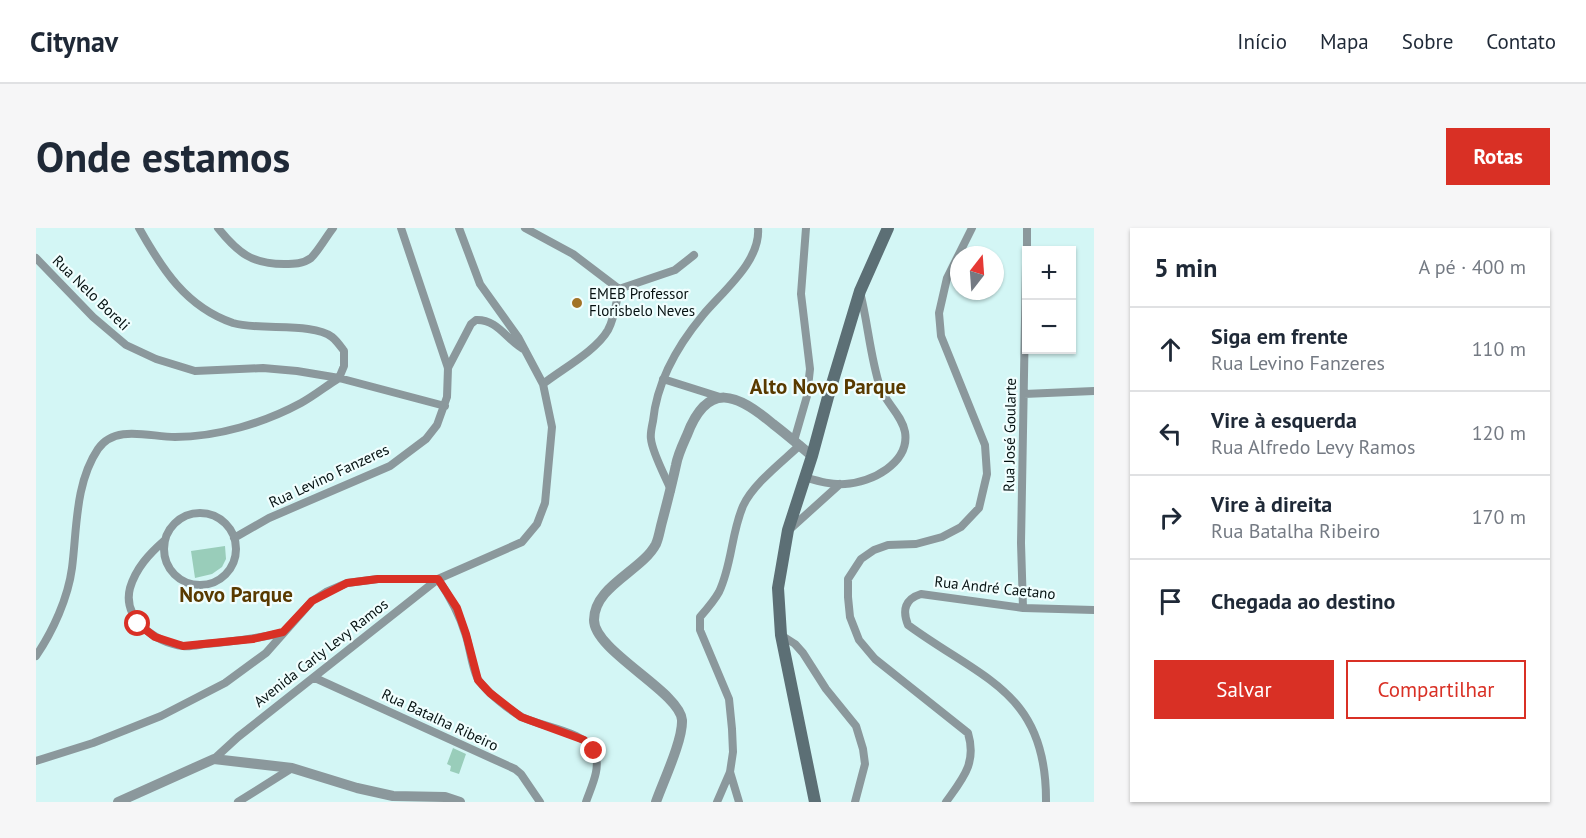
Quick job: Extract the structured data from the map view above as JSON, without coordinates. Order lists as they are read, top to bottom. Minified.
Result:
{"streets":{"street":["Rua Nelo Boreli","Rua José Goularte","Rua Levino Fanzeres","Rua André Caetano","Avenida Carly Levy Ramos","Rua Batalha Ribeiro"]},"crossings":[["Rua Nelo Boreli","Rua Levino Fanzeres"],["Rua José Goularte","Rua André Caetano"],["Avenida Carly Levy Ramos","Rua Batalha Ribeiro"]],"districts":["Alto Novo Parque","Novo Parque"],"places":["EMEB Professor Florisbelo Neves"],"north":"top","page":{"header":"Citynav","nav":["Início","Mapa","Sobre","Contato"],"buttons":["Rotas",["Salvar","Compartilhar"]],"title":"Onde estamos","heading":["5 min","A pé · 400 m"],"map_buttons":["+","−"],"list":[["Siga em frente","Rua Levino Fanzeres","110 m"],["Vire à esquerda","Rua Alfredo Levy Ramos","120 m"],["Vire à direita","Rua Batalha Ribeiro","170 m"],"Chegada ao destino"]}}
